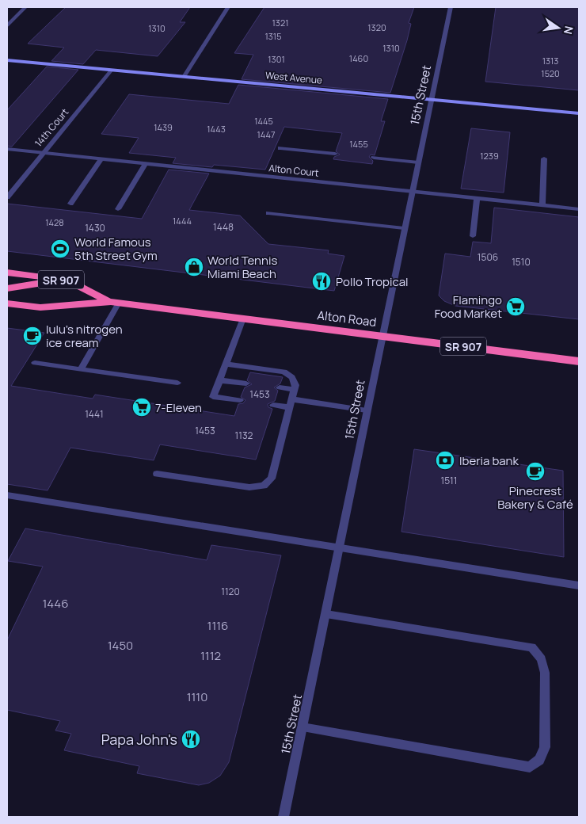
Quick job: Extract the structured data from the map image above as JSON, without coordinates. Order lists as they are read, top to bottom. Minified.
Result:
{"streets":{"highway":["SR 907","Alton Road"],"street":["West Avenue","15th Street","14th Court","Alton Court"]},"crossings":[["West Avenue","15th Street"],["West Avenue","14th Court"],["15th Street","Alton Court"],["15th Street","Alton Road"],["14th Court","Alton Court"]],"places":{"sports":["World Famous 5th Street Gym"],"shop":["World Tennis Miami Beach"],"restaurant":["Pollo Tropical","Papa John's"],"supermarket":["Flamingo Food Market","7-Eleven"],"cafe":["lulu's nitrogen ice cream","Pinecrest Bakery & Café"],"bank":["Iberia bank"]},"house_numbers":["1321","1320","1310","1315","1310","1460","1301","1313","1520","1445","1439","1443","1447","1455","1239","1444","1428","1448","1430","1506","1510","1453","1441","1453","1132","1511","1120","1446","1116","1450","1112","1110"],"north":"right"}
